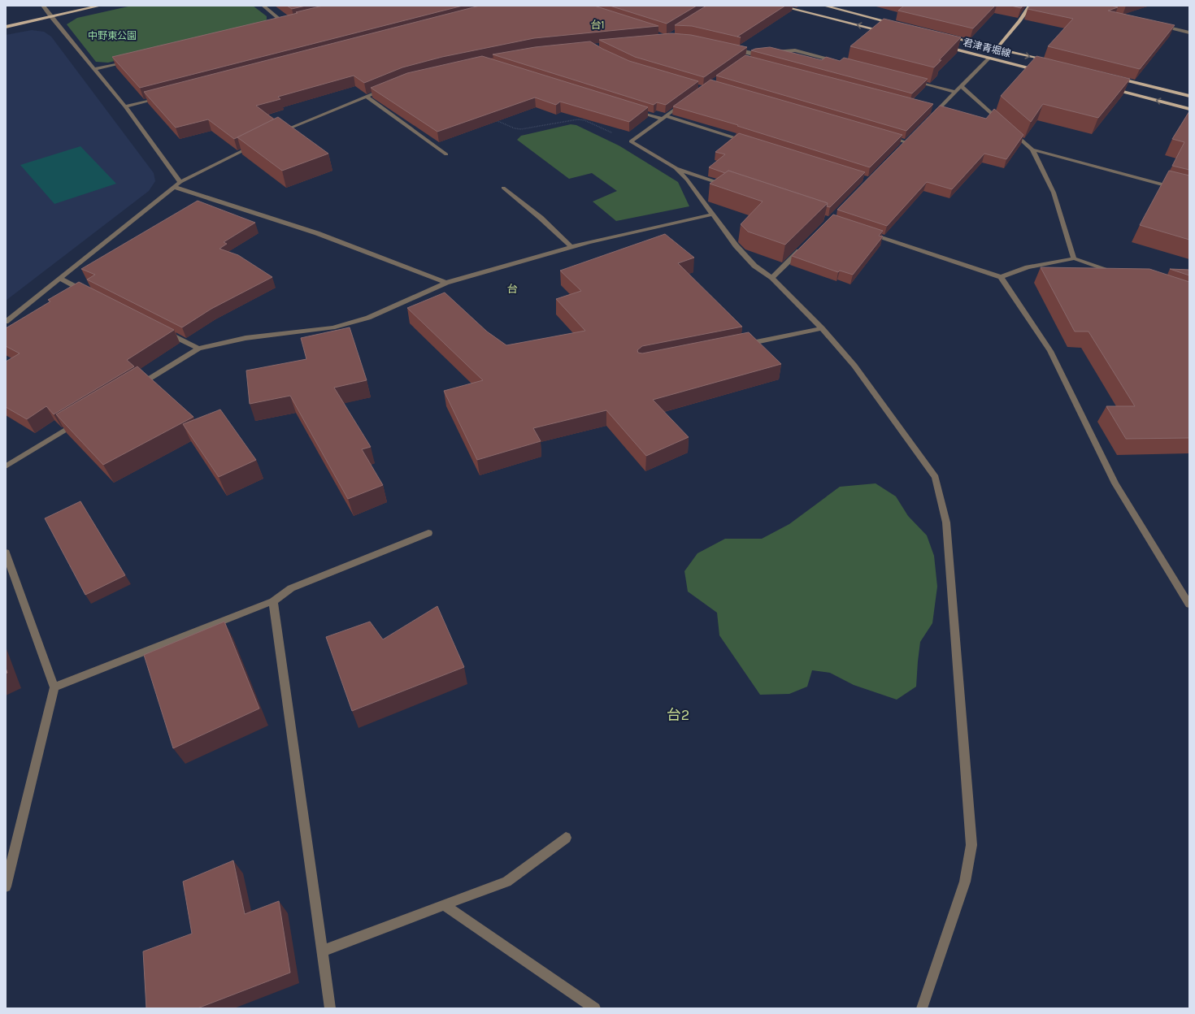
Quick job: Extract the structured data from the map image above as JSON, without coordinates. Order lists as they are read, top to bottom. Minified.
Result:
{"streets":{"main road":["君津青堀線"]},"districts":["台1","台","台2"],"parks":["中野東公園"]}
